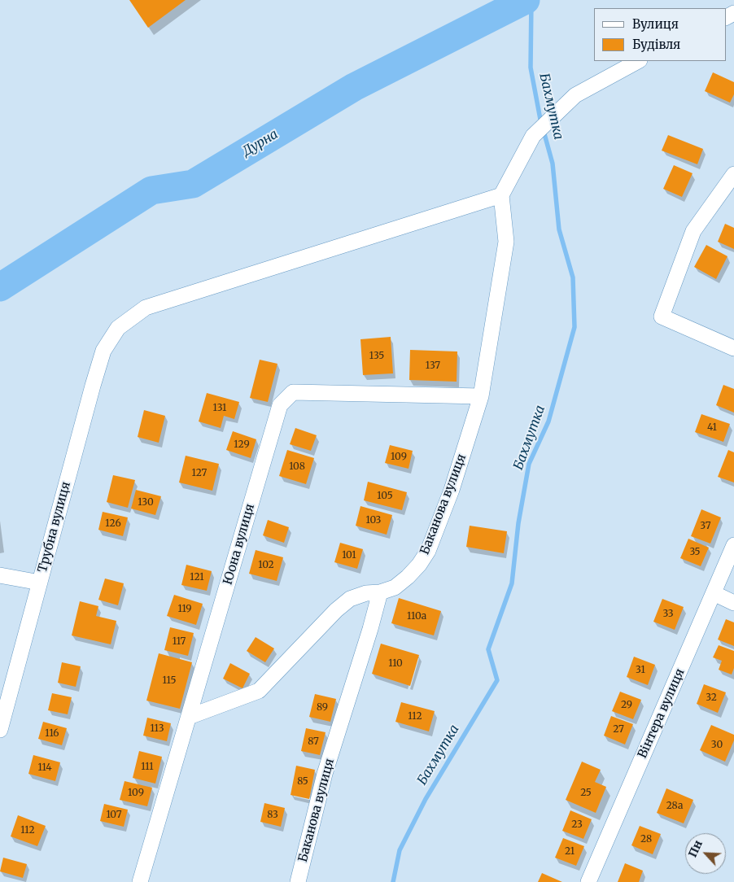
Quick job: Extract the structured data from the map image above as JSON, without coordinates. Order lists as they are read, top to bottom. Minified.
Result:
{"streets":{"street":["Баканова вулиця","Трубна вулиця","Юона вулиця","Вінтера вулиця"]},"crossings":[["Баканова вулиця","Трубна вулиця"],["Баканова вулиця","Юона вулиця"]],"water":["Бахмутка","Дурна"],"house_numbers":["135","137","131","41","129","109","108","127","105","130","103","126","37","35","101","102","121","119","33","110а","117","110","31","115","32","29","89","112","113","27","116","87","30","111","114","85","109","25","28а","107","83","23","112","28","21"],"legend":["Вулиця","Будівля"],"north":"top left"}
